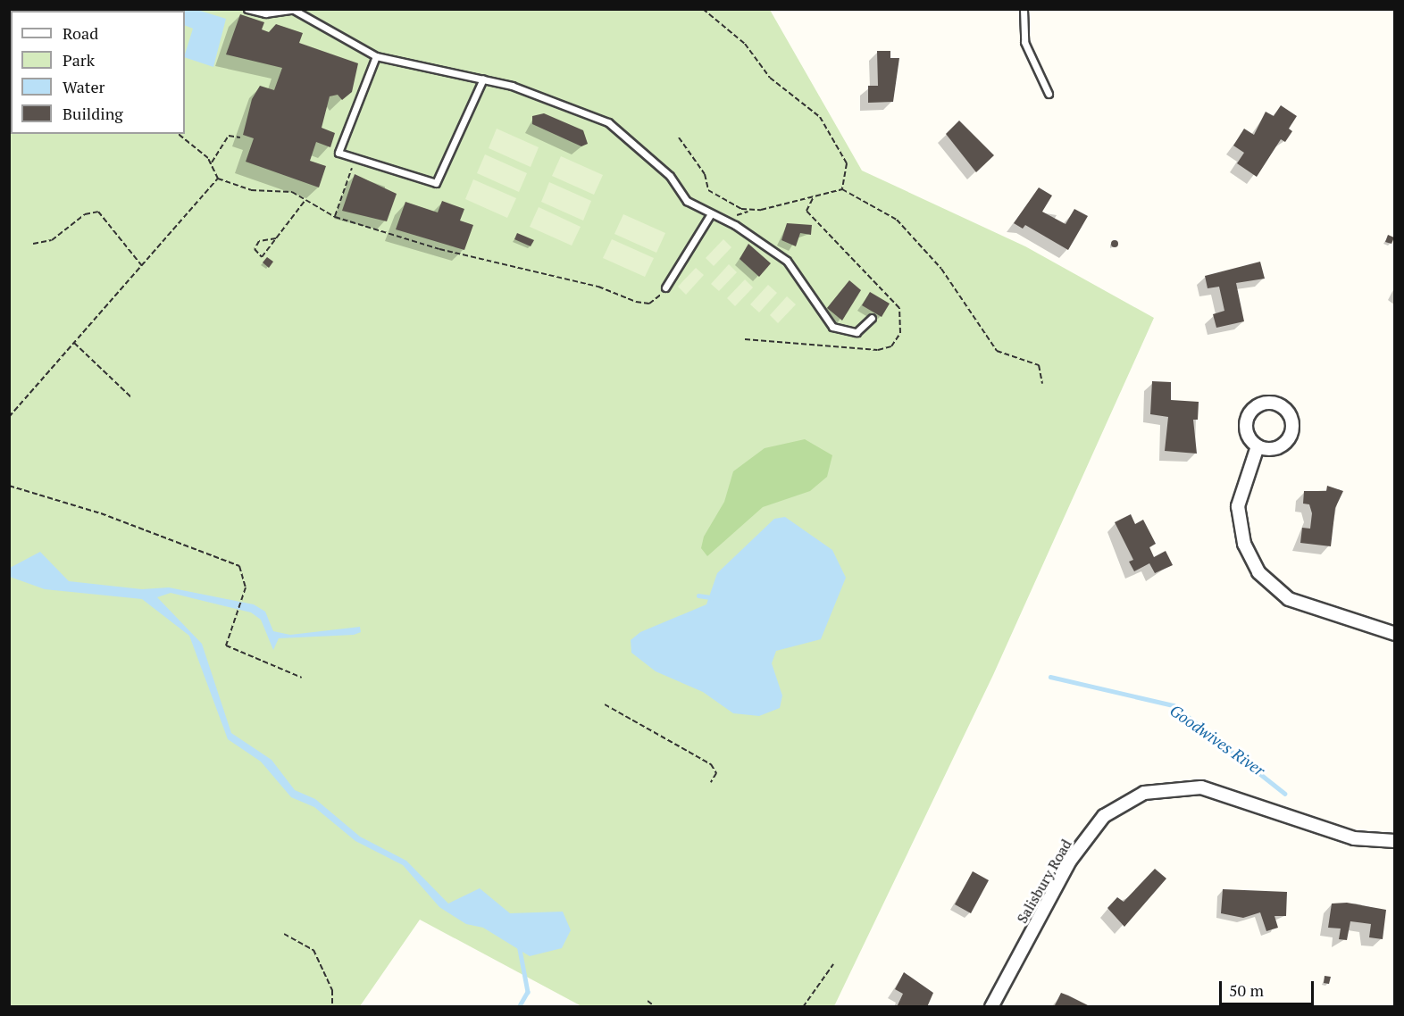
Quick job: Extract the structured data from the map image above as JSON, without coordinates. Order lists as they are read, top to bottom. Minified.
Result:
{"streets":{"street":["Salisbury Road"]},"water":["Goodwives River"],"legend":["Road","Park","Water","Building"],"scale_bar":"50 m"}
